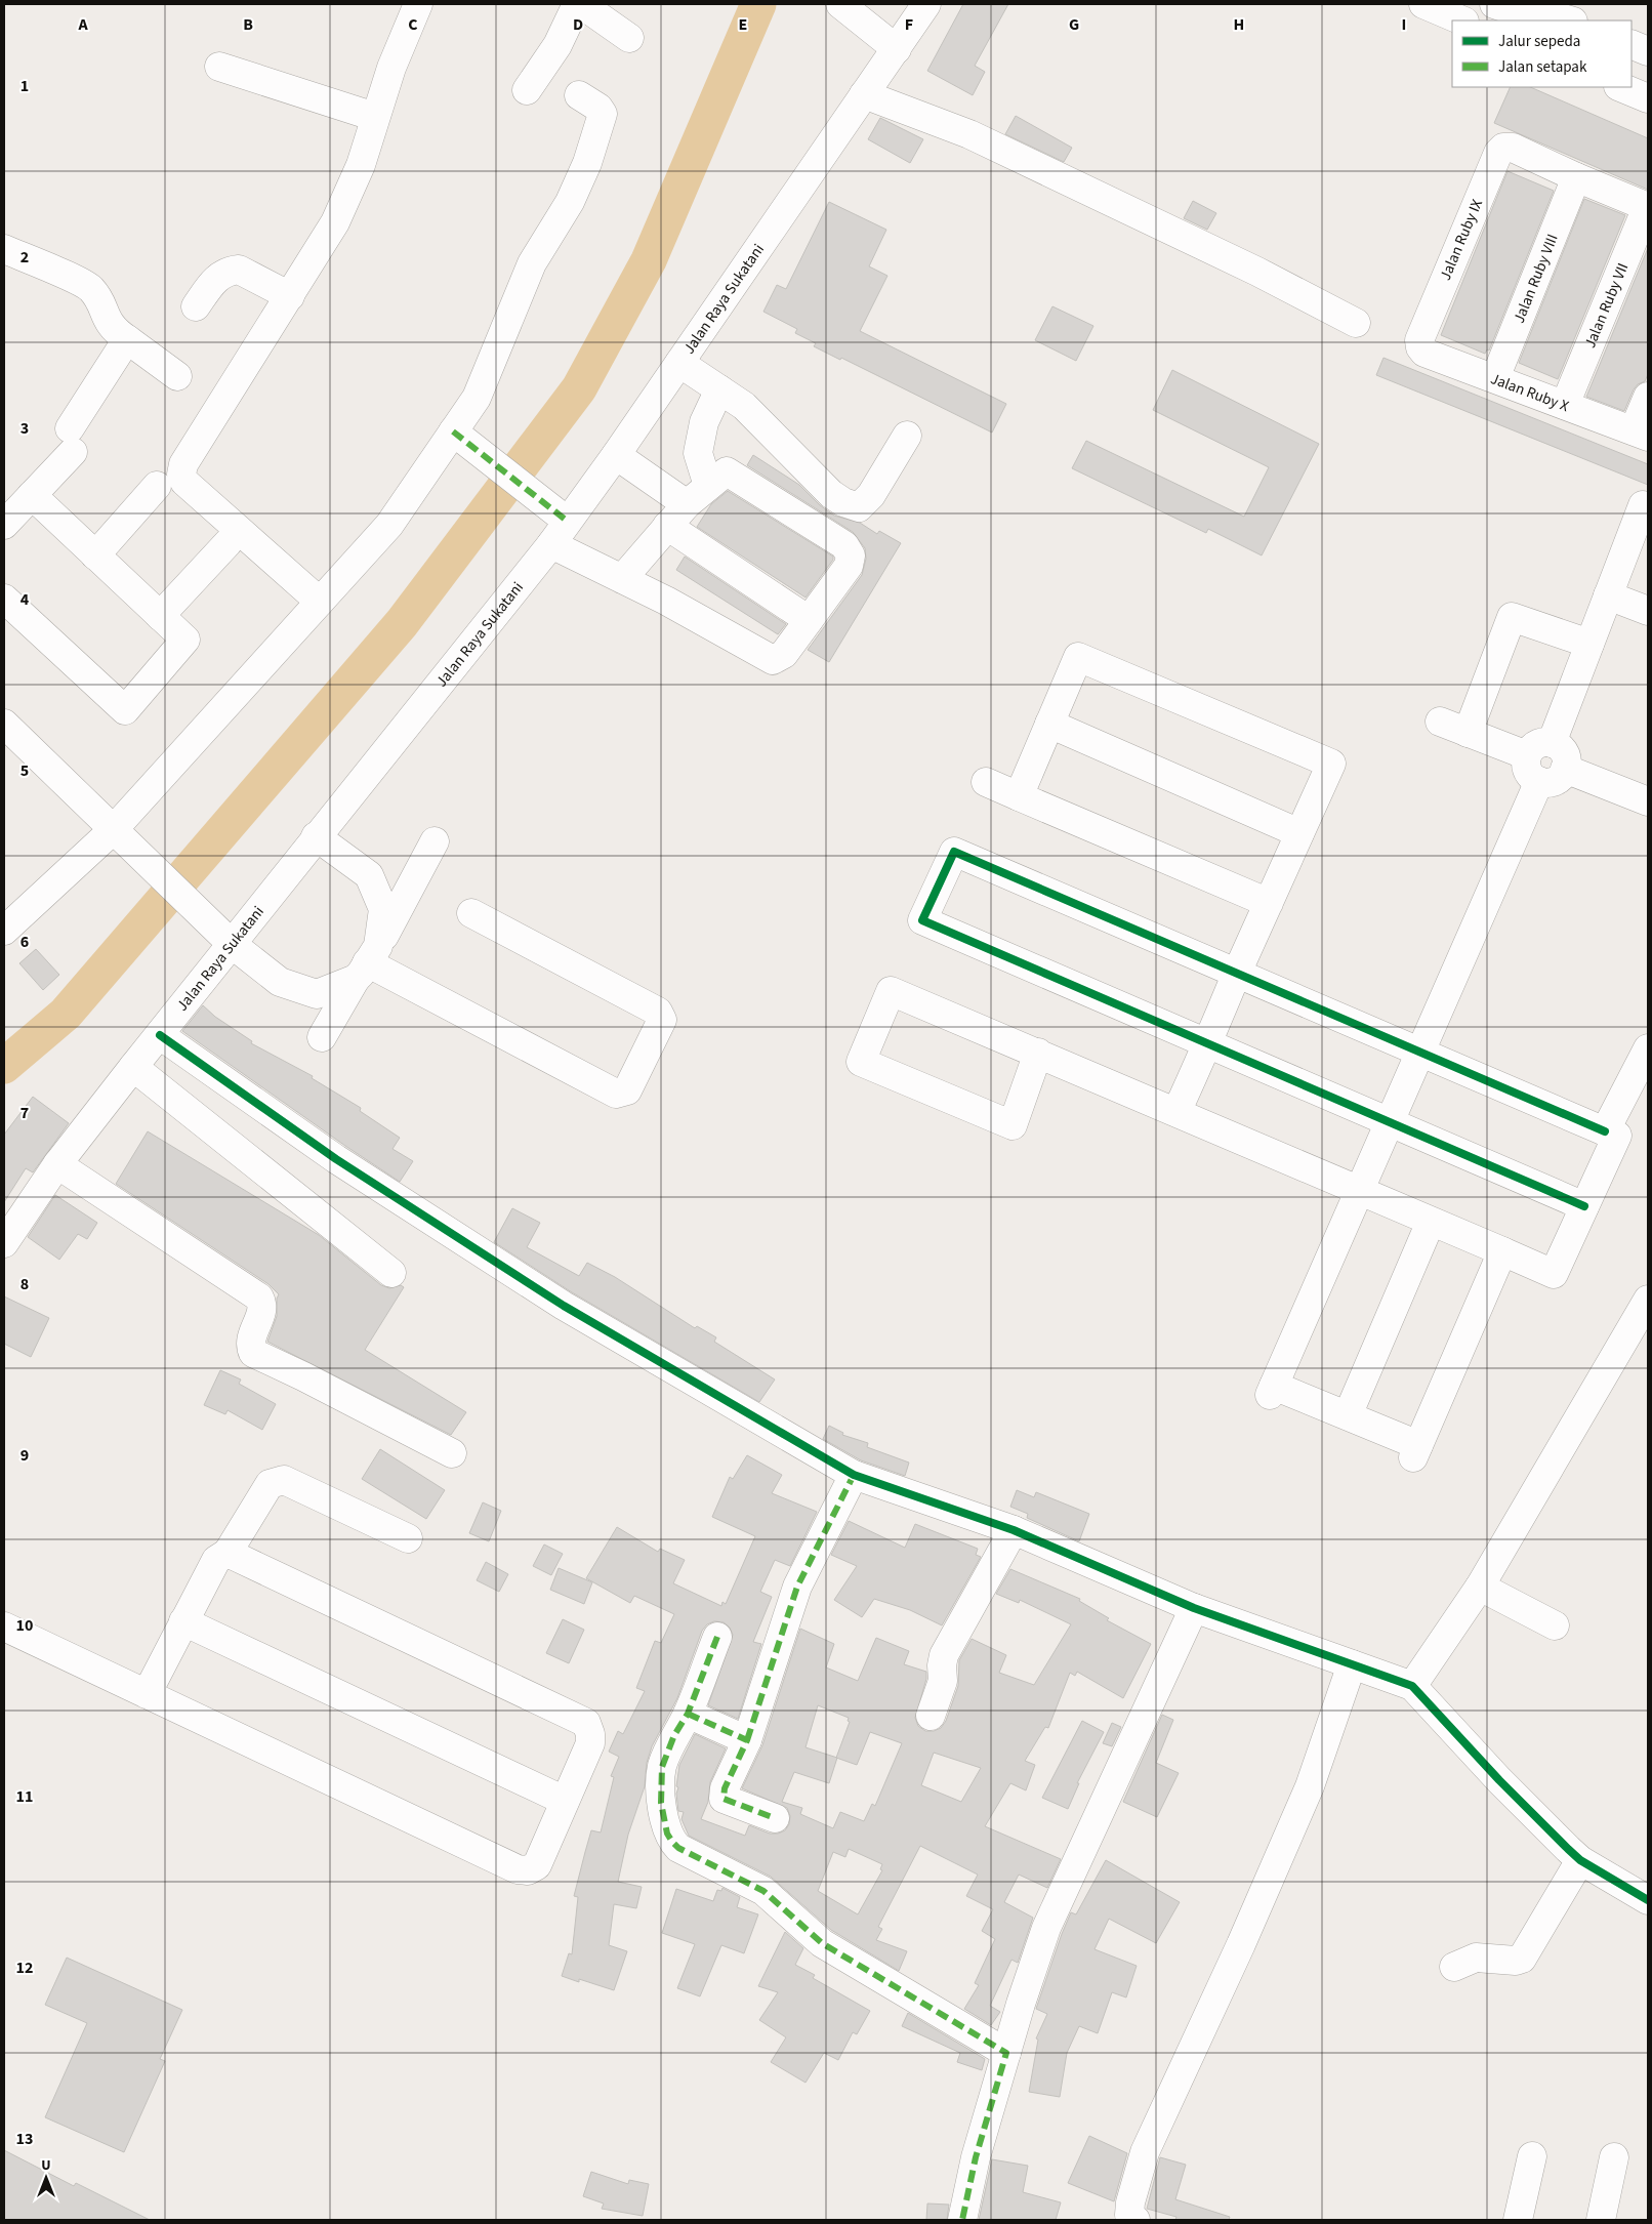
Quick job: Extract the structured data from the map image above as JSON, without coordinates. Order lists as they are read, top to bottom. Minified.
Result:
{"streets":{"street":["Jalan Ruby IX","Jalan Ruby VIII","Jalan Raya Sukatani","Jalan Ruby VII","Jalan Ruby X"]},"crossings":[["Jalan Ruby IX","Jalan Ruby VIII"],["Jalan Ruby IX","Jalan Ruby X"],["Jalan Ruby VIII","Jalan Ruby X"],["Jalan Ruby VII","Jalan Ruby X"]],"legend":["Jalur sepeda","Jalan setapak"],"north":"top","grid":{"columns":["A","B","C","D","E","F","G","H","I"],"rows":["1","2","3","4","5","6","7","8","9","10","11","12","13"]}}
